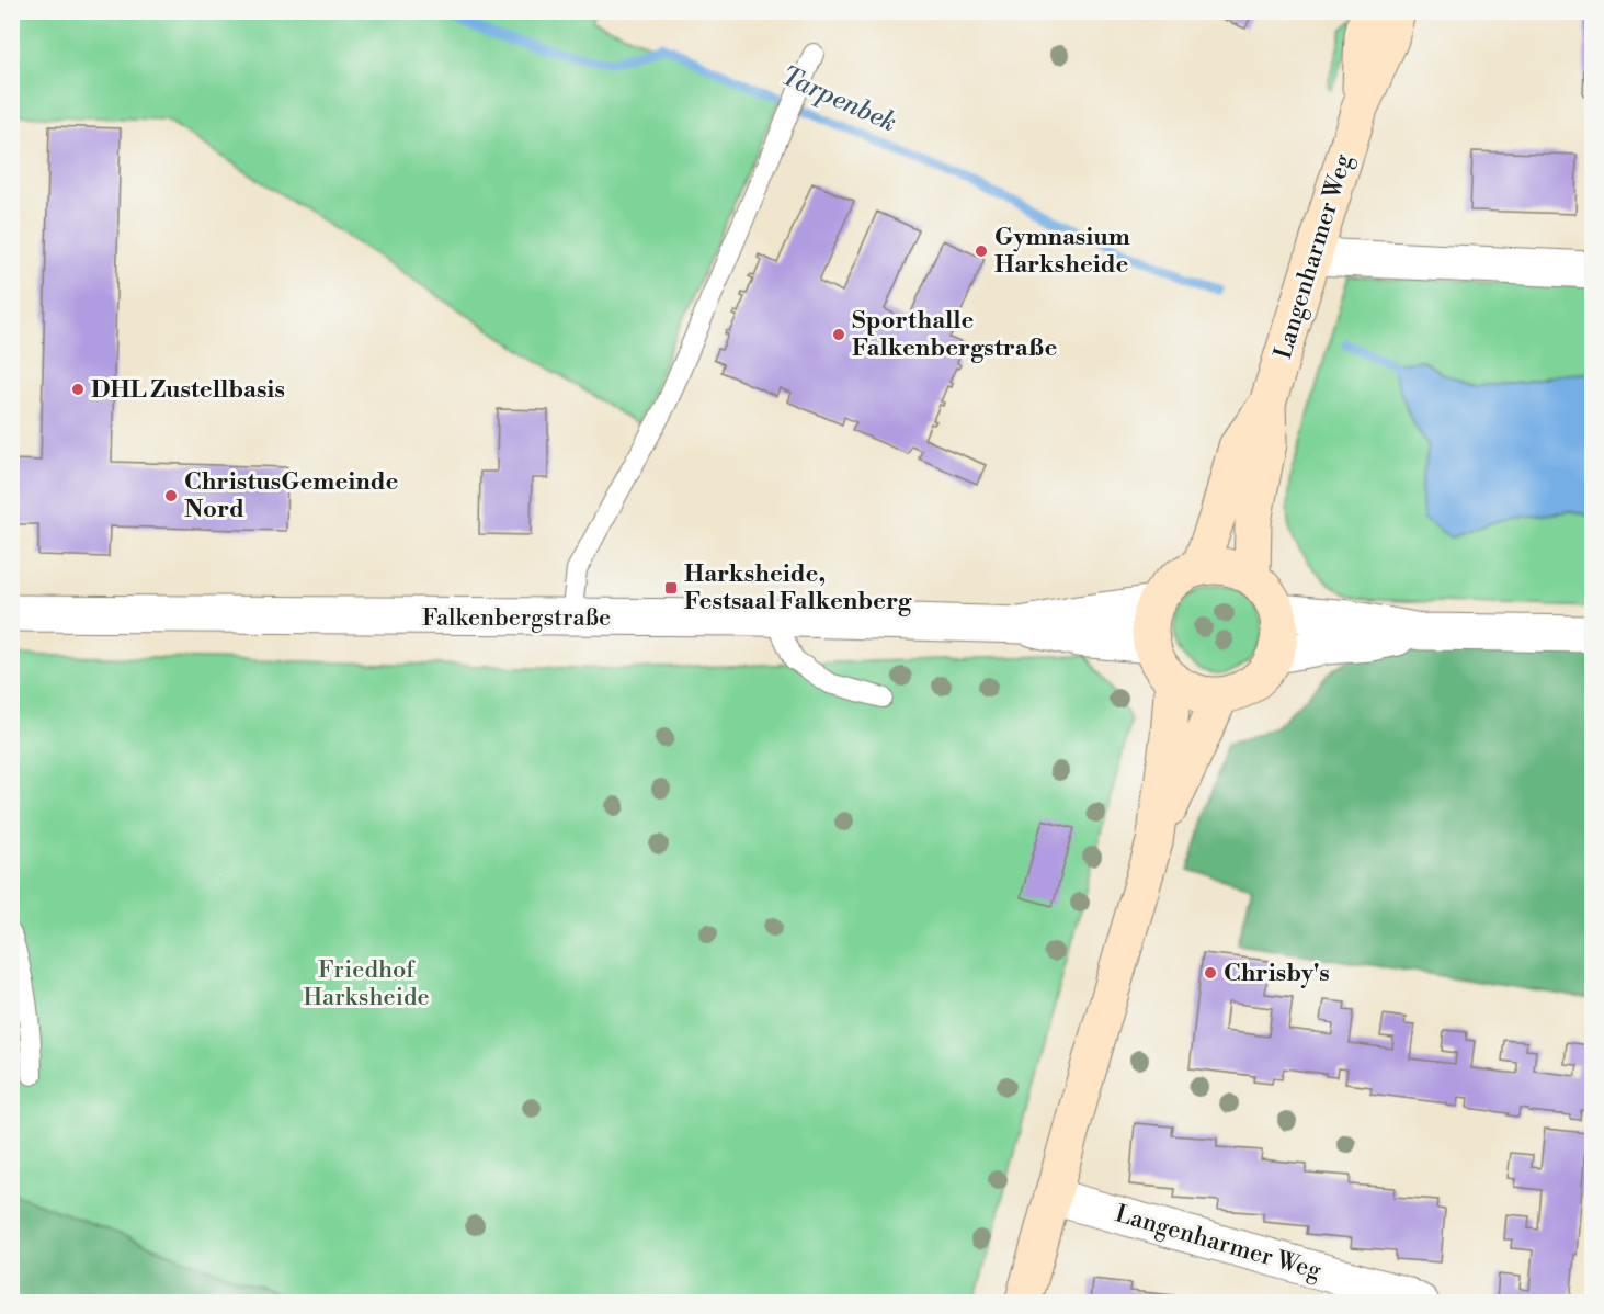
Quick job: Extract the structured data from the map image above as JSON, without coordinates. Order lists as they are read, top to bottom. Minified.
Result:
{"streets":{"main road":["Langenharmer Weg"],"street":["Falkenbergstraße"]},"crossings":[["Langenharmer Weg","Falkenbergstraße"]],"water":["Tarpenbek"],"parks":["Friedhof Harksheide"],"places":{"other":["Gymnasium Harksheide","Sporthalle Falkenbergstraße","DHL Zustellbasis","ChristusGemeinde Nord","Chrisby's"],"transit":["Harksheide, Festsaal Falkenberg"]}}
